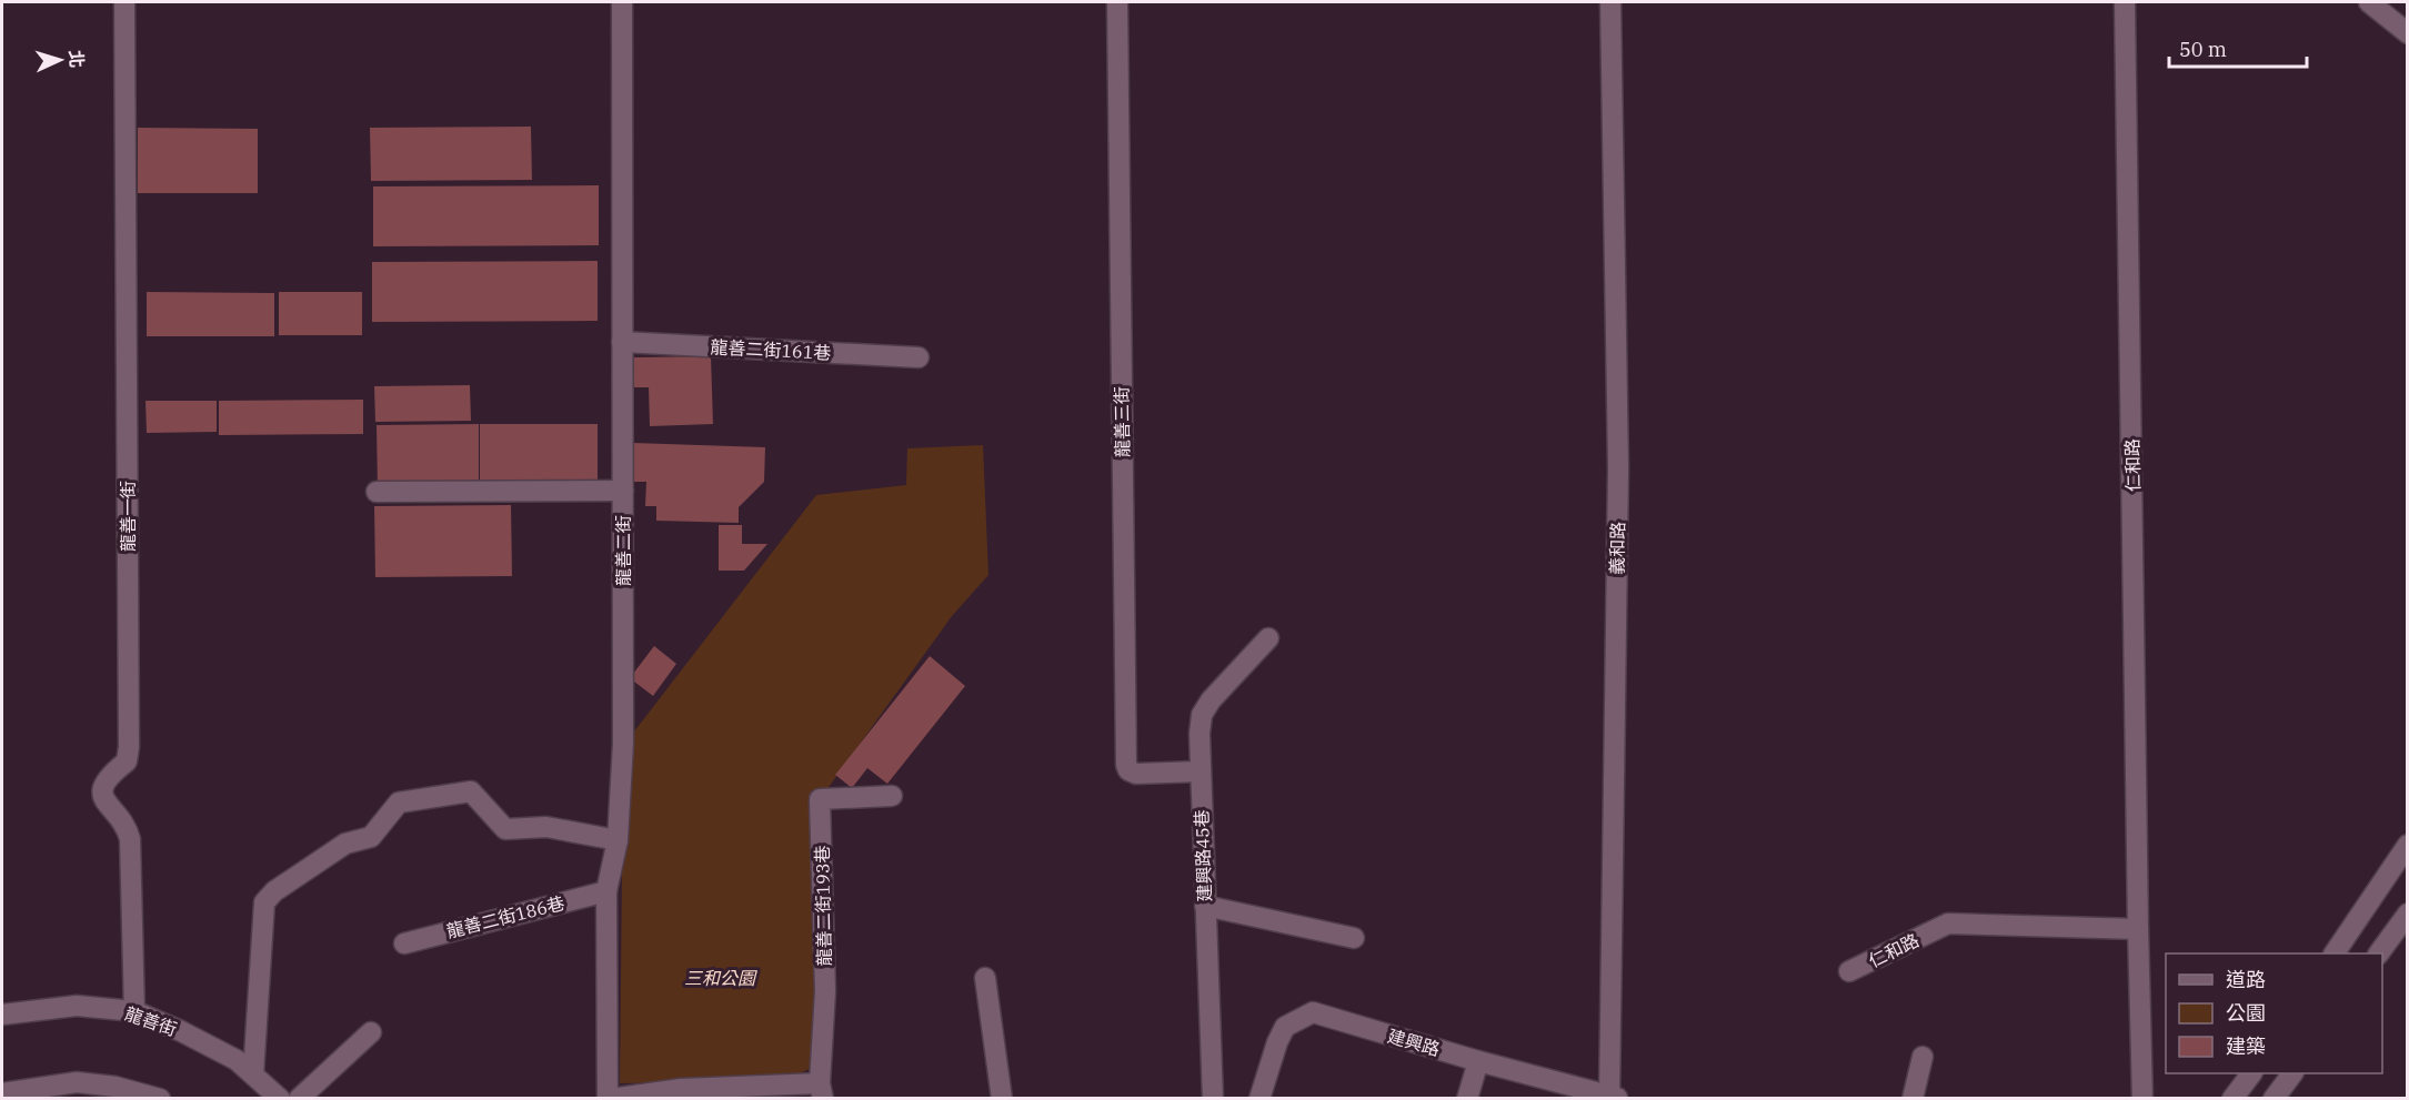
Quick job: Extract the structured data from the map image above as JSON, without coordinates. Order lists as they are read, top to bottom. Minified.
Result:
{"streets":{"street":["龍善二街161巷","龍善三街","仁和路","龍善一街","義和路","龍善二街","建興路45巷","龍善二街193巷","龍善二街186巷","龍善街","建興路"]},"crossings":[["龍善二街161巷","龍善二街"],["龍善三街","建興路45巷"],["龍善一街","龍善街"],["義和路","建興路"],["龍善二街","龍善二街193巷"],["龍善二街","龍善二街186巷"]],"parks":["三和公園"],"legend":["道路","公園","建築"],"scale_bar":"50 m","north":"right"}
